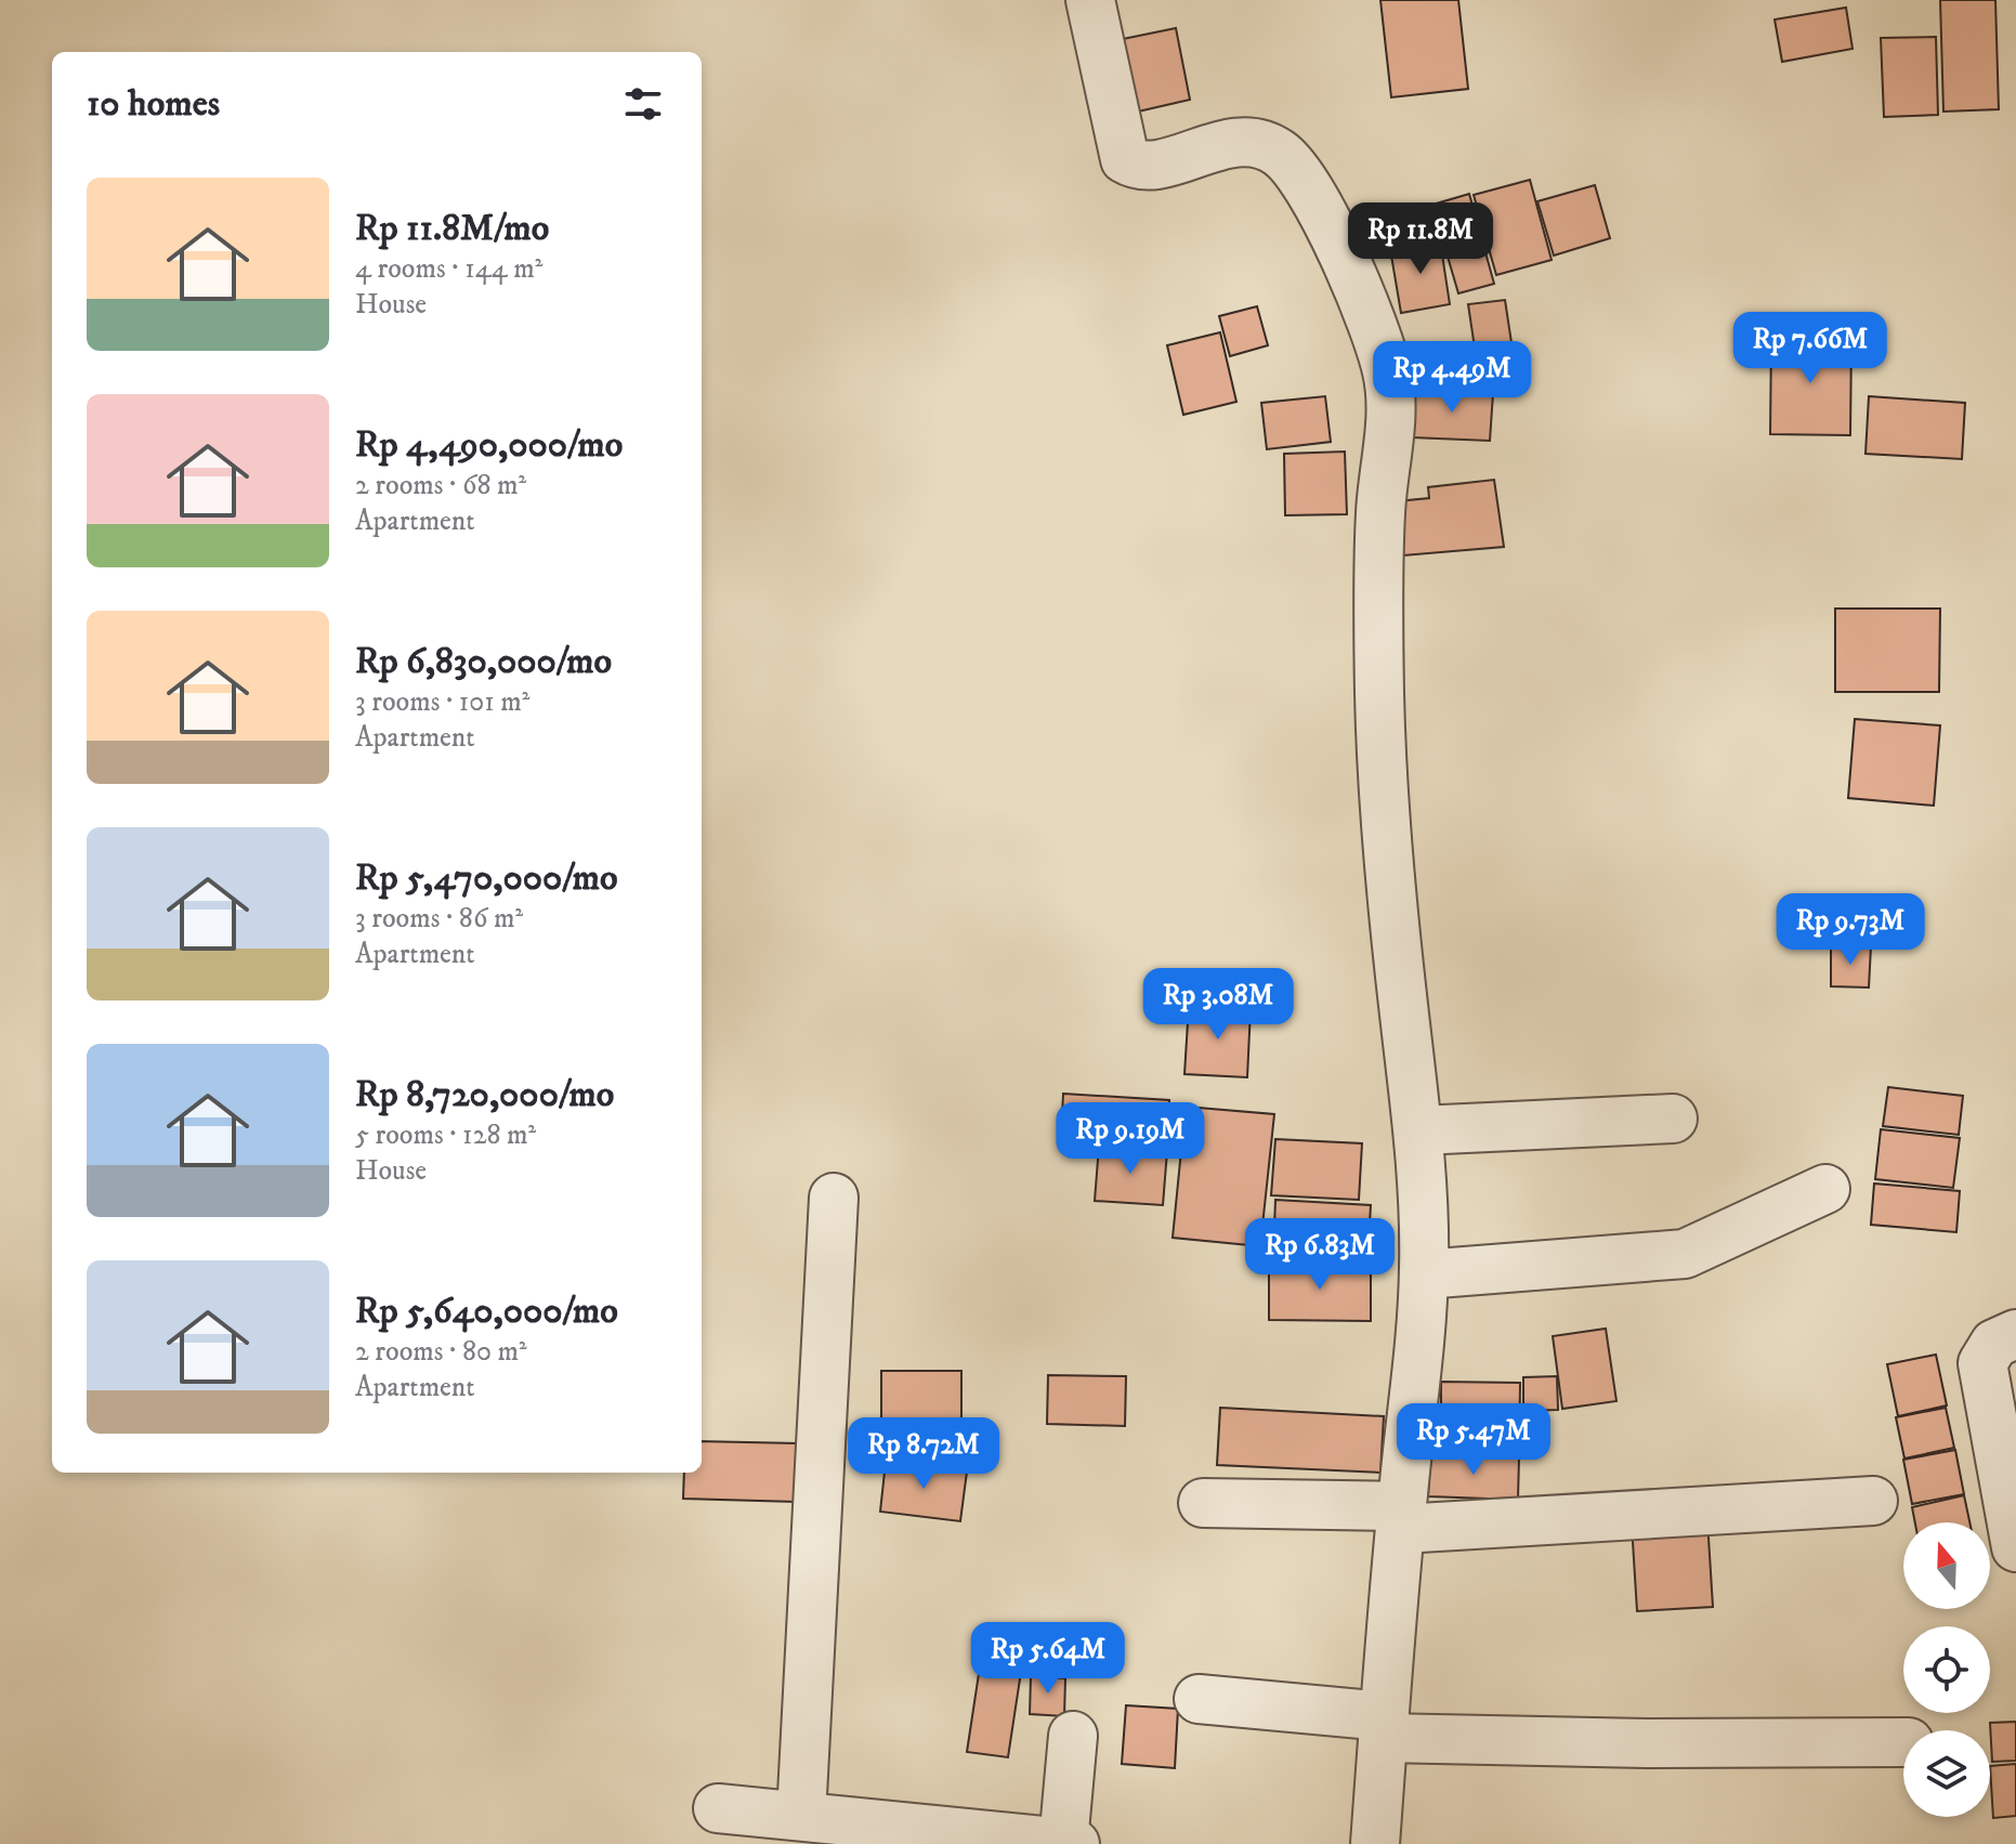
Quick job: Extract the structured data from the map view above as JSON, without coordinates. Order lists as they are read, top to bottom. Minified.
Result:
{"north":"top","page":{"heading":"10 homes","list":[{"name":"Rp 11.8M/mo","note":"4 rooms · 144 m² · House"},{"name":"Rp 4,490,000/mo","note":"2 rooms · 68 m² · Apartment"},{"name":"Rp 6,830,000/mo","note":"3 rooms · 101 m² · Apartment"},{"name":"Rp 5,470,000/mo","note":"3 rooms · 86 m² · Apartment"},{"name":"Rp 8,720,000/mo","note":"5 rooms · 128 m² · House"},{"name":"Rp 5,640,000/mo","note":"2 rooms · 80 m² · Apartment"}],"price":["Rp 11.8M","Rp 7.66M","Rp 4.49M","Rp 9.73M","Rp 3.08M","Rp 9.19M","Rp 6.83M","Rp 5.47M","Rp 8.72M","Rp 5.64M"]}}
